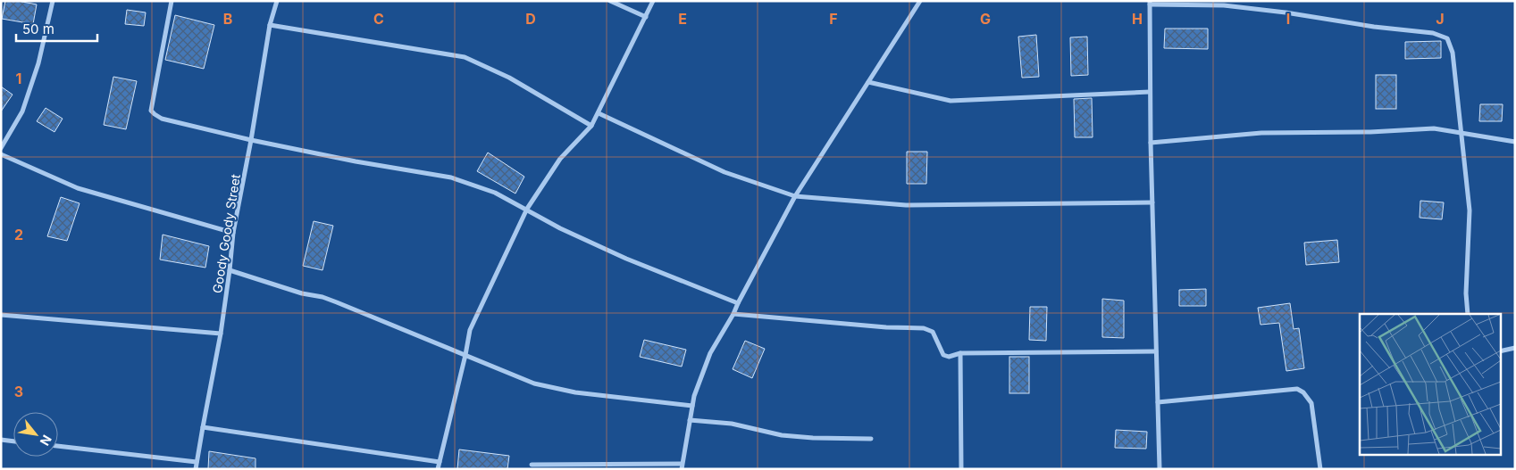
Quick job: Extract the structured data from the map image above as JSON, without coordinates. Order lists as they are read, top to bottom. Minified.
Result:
{"streets":{"street":["Goody Goody Street"]},"scale_bar":"50 m","north":"bottom right","grid":{"columns":["B","C","D","E","F","G","H","I","J"],"rows":["1","2","3"]}}
